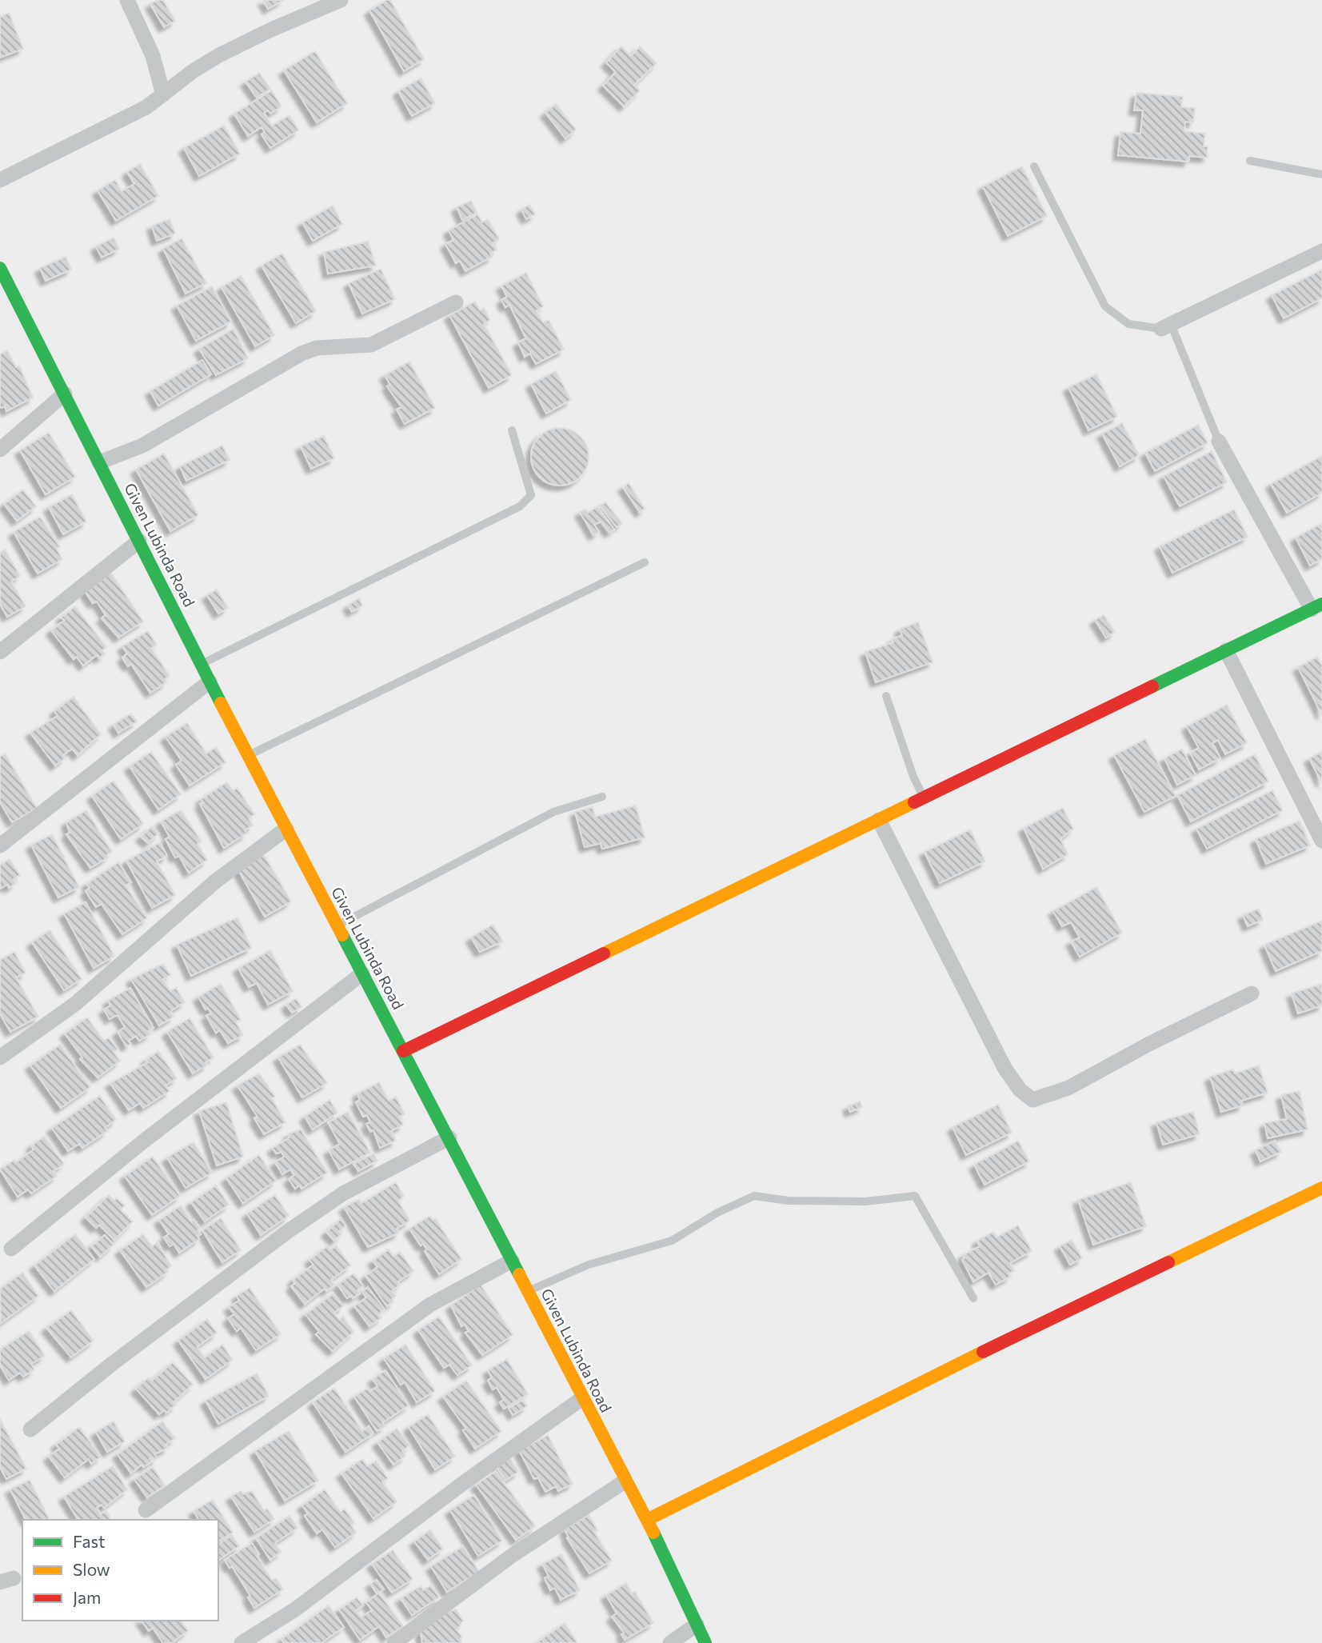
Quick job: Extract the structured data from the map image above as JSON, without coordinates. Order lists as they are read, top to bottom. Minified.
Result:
{"streets":{"street":["Given Lubinda Road"]},"legend":["Fast","Slow","Jam"]}
